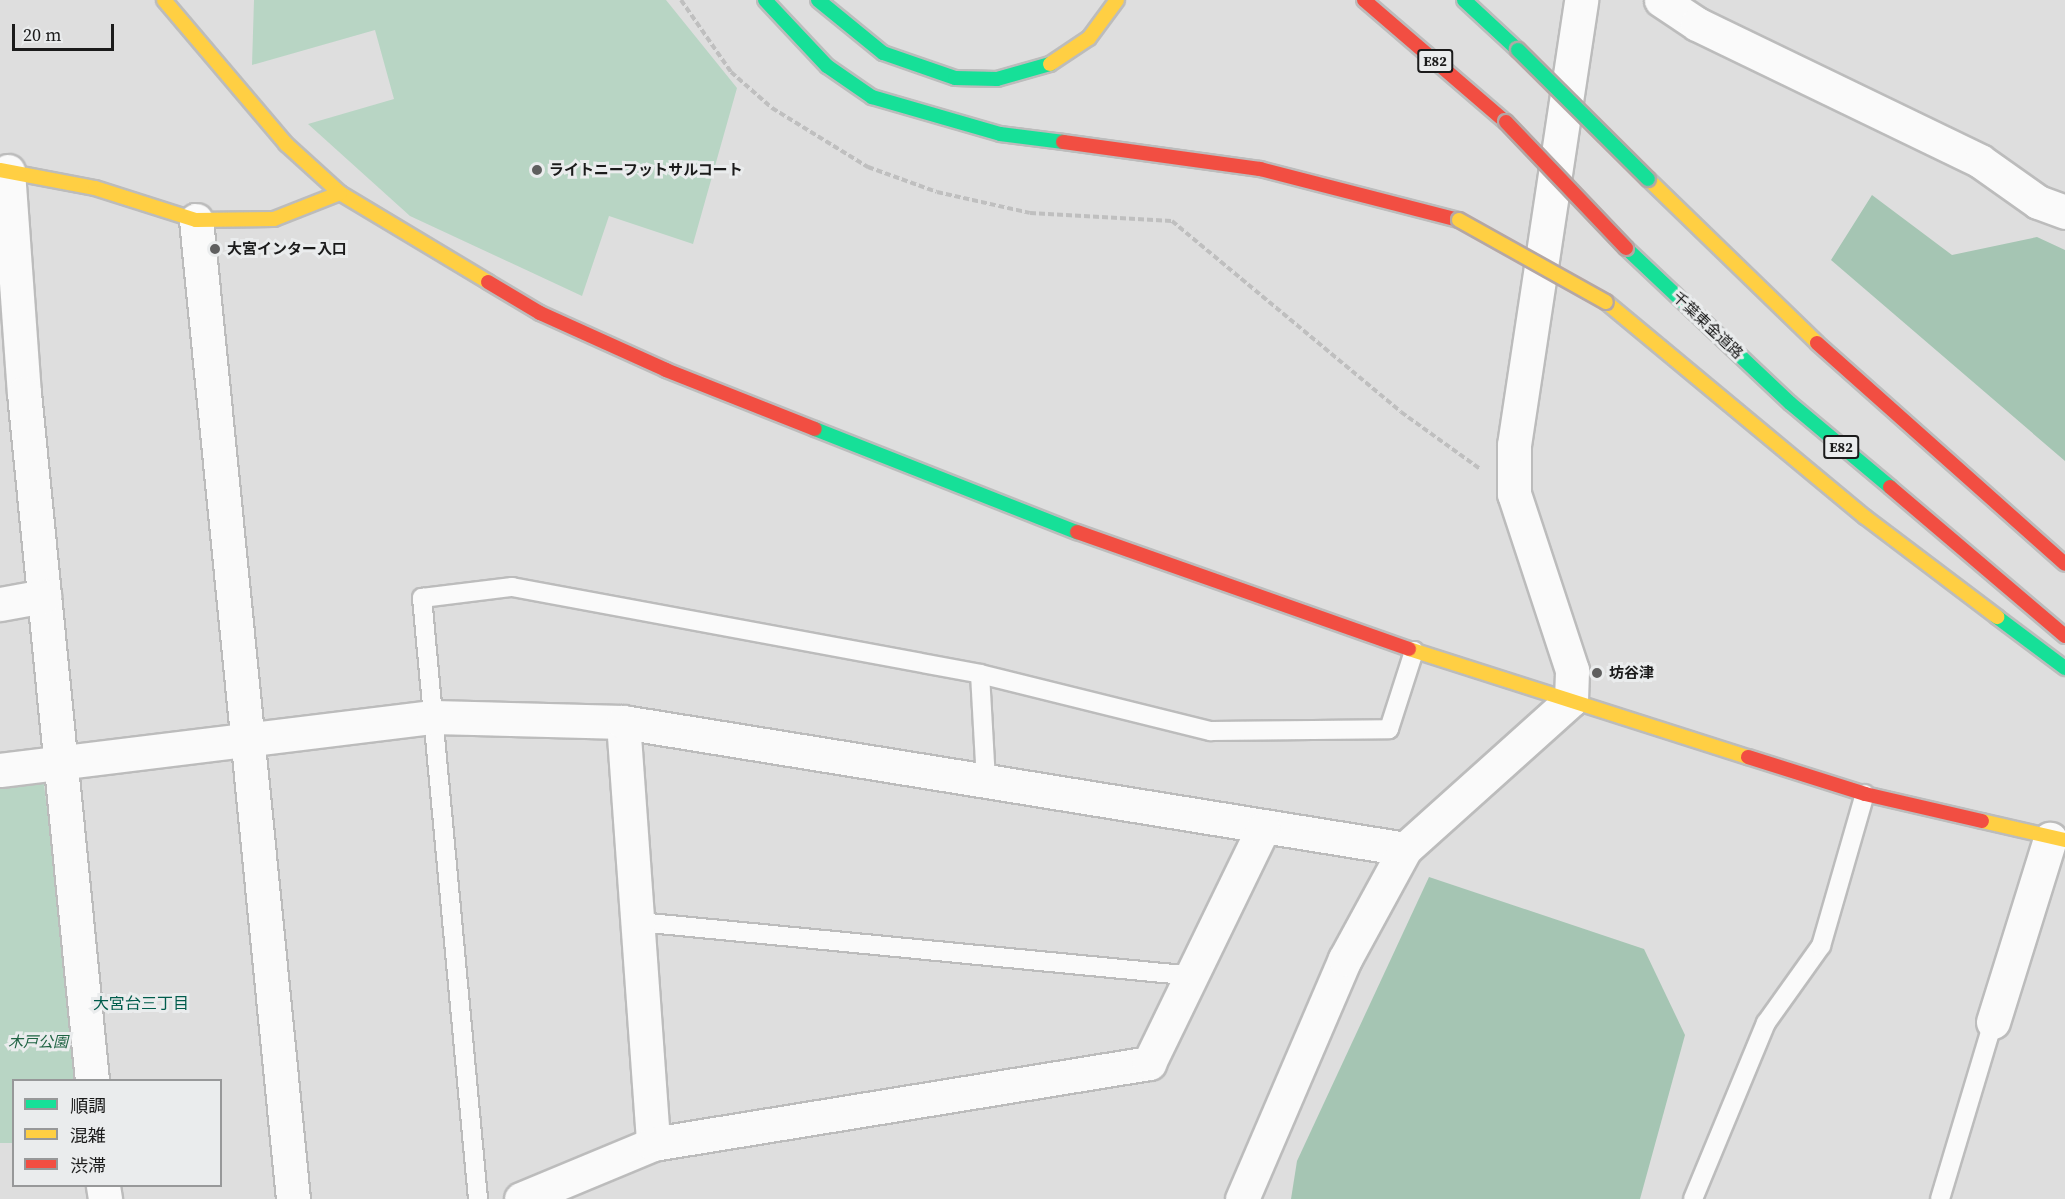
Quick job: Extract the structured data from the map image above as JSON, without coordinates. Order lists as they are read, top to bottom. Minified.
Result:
{"streets":{"main road":["E82","千葉東金道路"]},"districts":["大宮台三丁目"],"parks":["木戸公園"],"places":["ライトニーフットサルコート","大宮インター入口","坊谷津"],"legend":["順調","混雑","渋滞"],"scale_bar":"20 m"}
